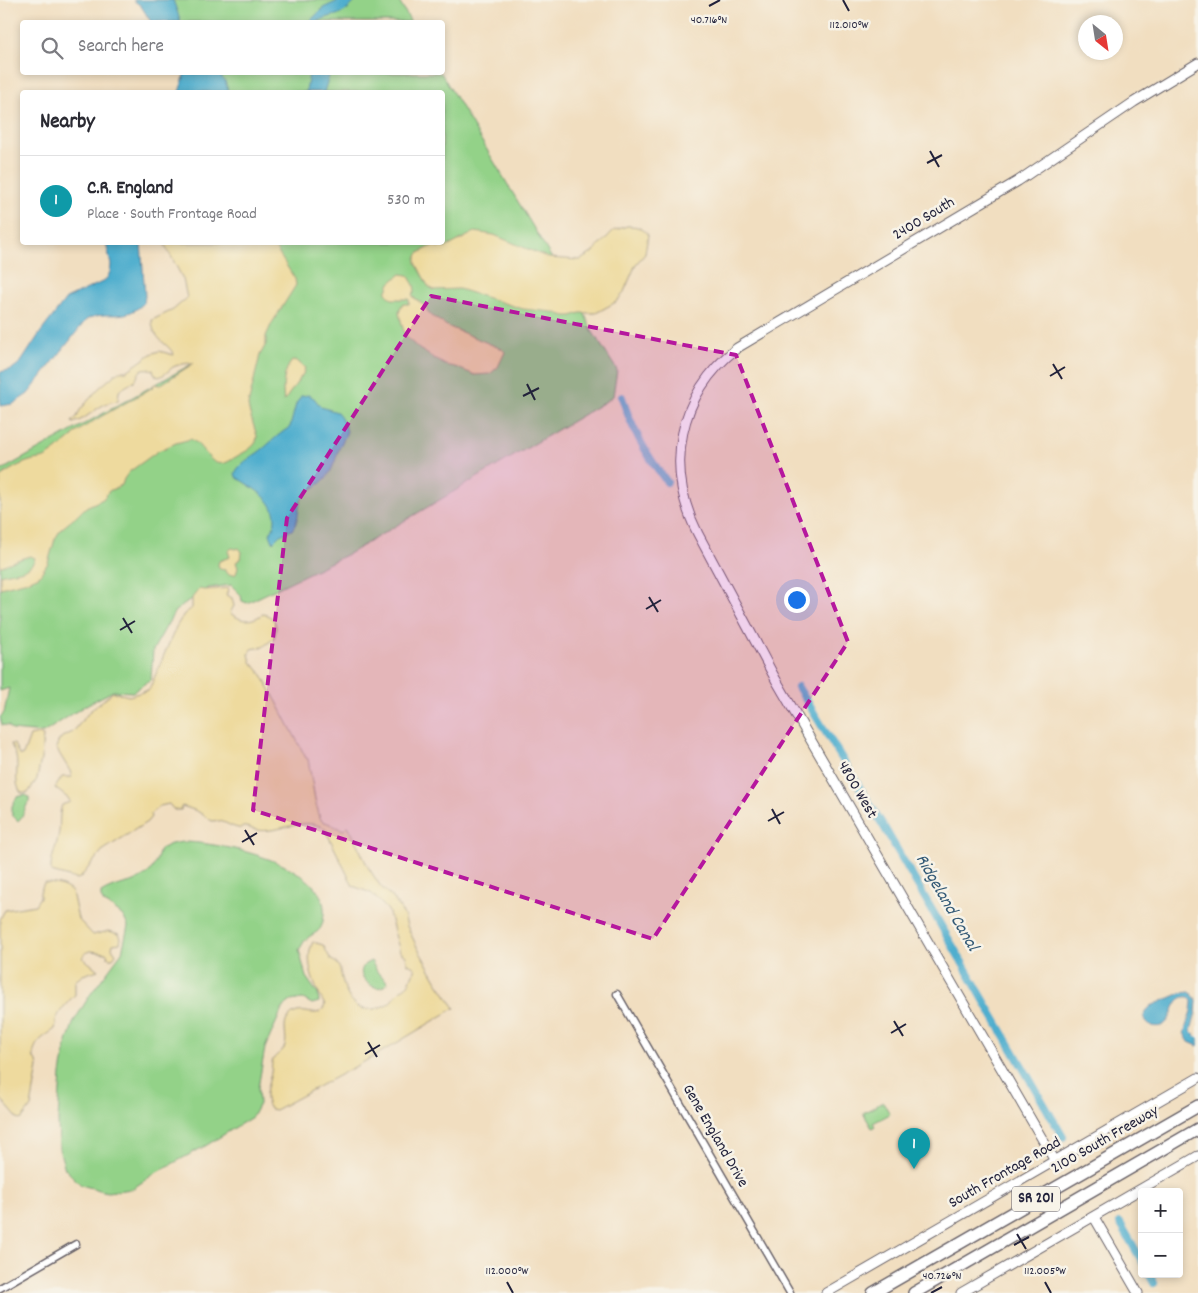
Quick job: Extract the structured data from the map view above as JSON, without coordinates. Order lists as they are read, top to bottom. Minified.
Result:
{"streets":{"highway":["2100 South Freeway","SR 201"],"street":["2400 South","4800 West","Gene England Drive","South Frontage Road"]},"crossings":[["2400 South","4800 West"],["4800 West","South Frontage Road"]],"water":["Ridgeland Canal"],"north":"bottom right","page":{"search":"Search here","heading":"Nearby","list":[{"mark":"1","name":"C.R. England","note":"Place · South Frontage Road","value":"530 m"}],"pins":"1","map_buttons":["+","−"]},"coordinates":["40.716°N","112.010°W","112.000°W","112.005°W","40.726°N"]}
